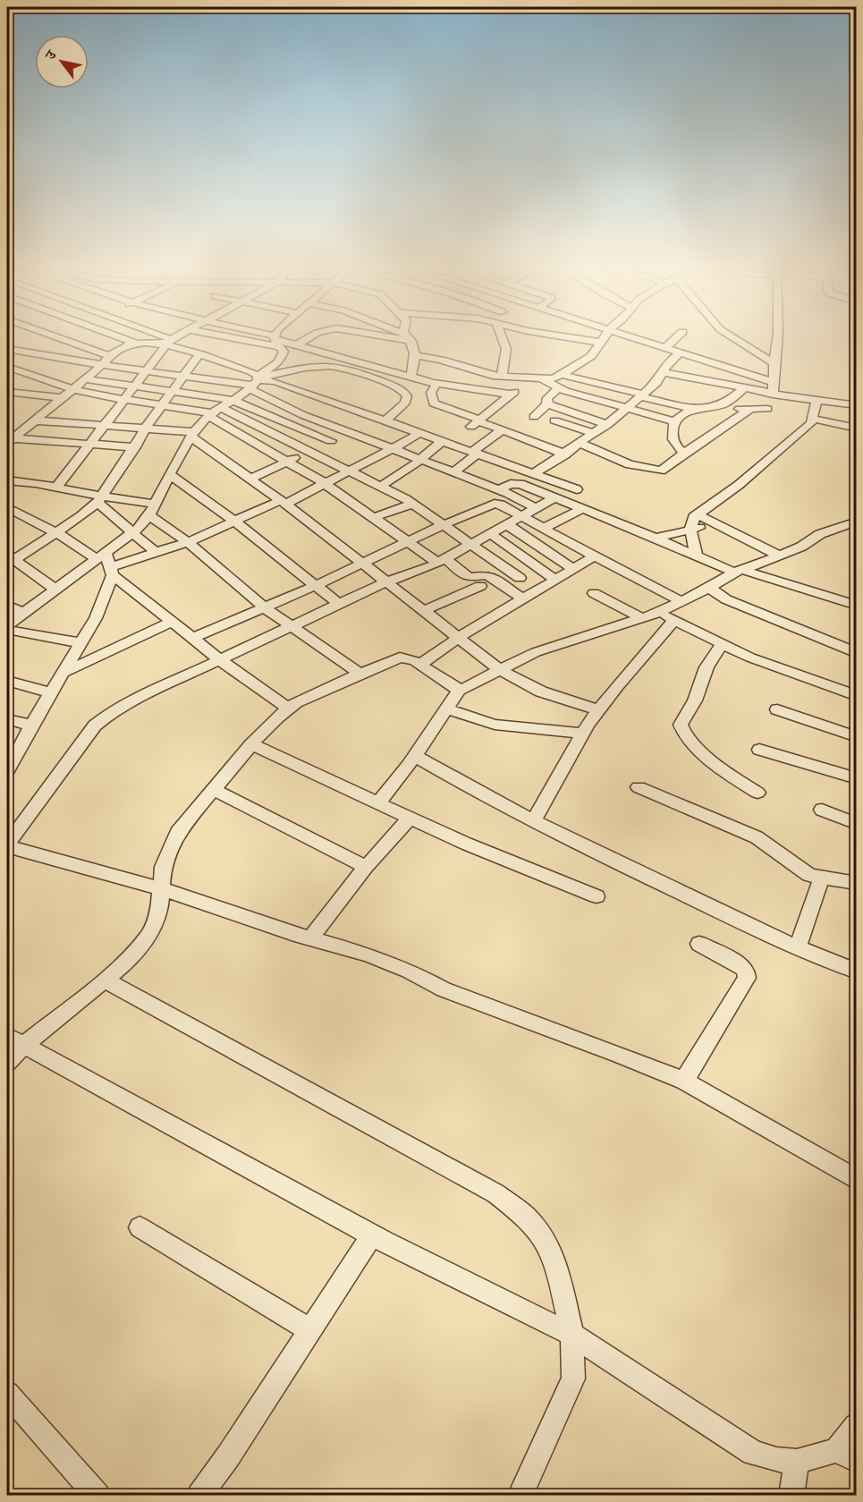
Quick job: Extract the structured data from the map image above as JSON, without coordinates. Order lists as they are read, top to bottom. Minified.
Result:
{"north":"top left"}
